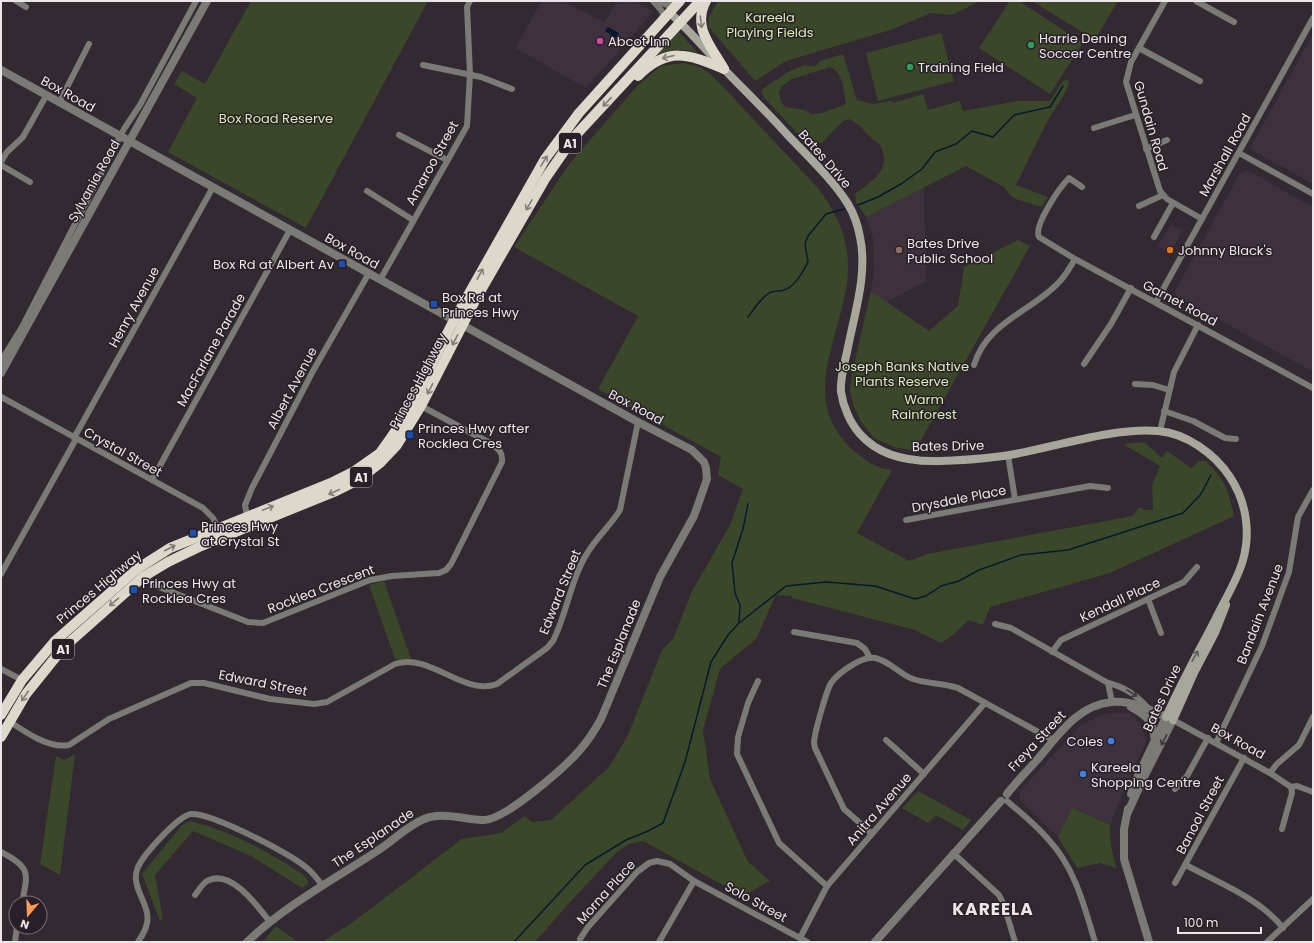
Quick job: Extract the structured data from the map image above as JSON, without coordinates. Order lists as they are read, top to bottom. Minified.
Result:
{"streets":{"highway":["A1","Princes Highway"],"main road":["Bates Drive"],"street":["Box Road","Gundain Road","Marshall Road","Amaroo Street","Sylvania Road","Garnet Road","Henry Avenue","MacFarlane Parade","Albert Avenue","Crystal Street","Drysdale Place","Rocklea Crescent","Edward Street","Kendall Place","Bandain Avenue","The Esplanade","Freya Street","Anitra Avenue","Banool Street","Morna Place","Solo Street"]},"crossings":[["Box Road","Bates Drive"],["Box Road","Amaroo Street"],["Box Road","Sylvania Road"],["Box Road","Henry Avenue"],["Box Road","MacFarlane Parade"],["Box Road","Princes Highway"],["Box Road","Albert Avenue"],["Box Road","Edward Street"],["Box Road","Kendall Place"],["Box Road","Bandain Avenue"],["Box Road","The Esplanade"],["Box Road","Freya Street"],["Box Road","Banool Street"],["Gundain Road","Marshall Road"],["Marshall Road","Garnet Road"],["Bates Drive","Princes Highway"],["Bates Drive","Drysdale Place"],["Henry Avenue","Crystal Street"],["MacFarlane Parade","Crystal Street"],["Princes Highway","Albert Avenue"],["Princes Highway","Crystal Street"],["Princes Highway","Rocklea Crescent"],["Princes Highway","Edward Street"],["Anitra Avenue","Solo Street"],["Morna Place","Solo Street"]],"districts":["KAREELA"],"parks":["Kareela Playing Fields","Box Road Reserve","Joseph Banks Native Plants Reserve","Warm Rainforest"],"places":{"other":["Abcot Inn","Harrie Dening Soccer Centre","Training Field","Bates Drive Public School","Johnny Black's","Coles","Kareela Shopping Centre"],"transit":["Box Rd at Albert Av","Box Rd at Princes Hwy","Princes Hwy after Rocklea Cres","Princes Hwy at Crystal St","Princes Hwy at Rocklea Cres"]},"scale_bar":"100 m","north":"bottom"}
